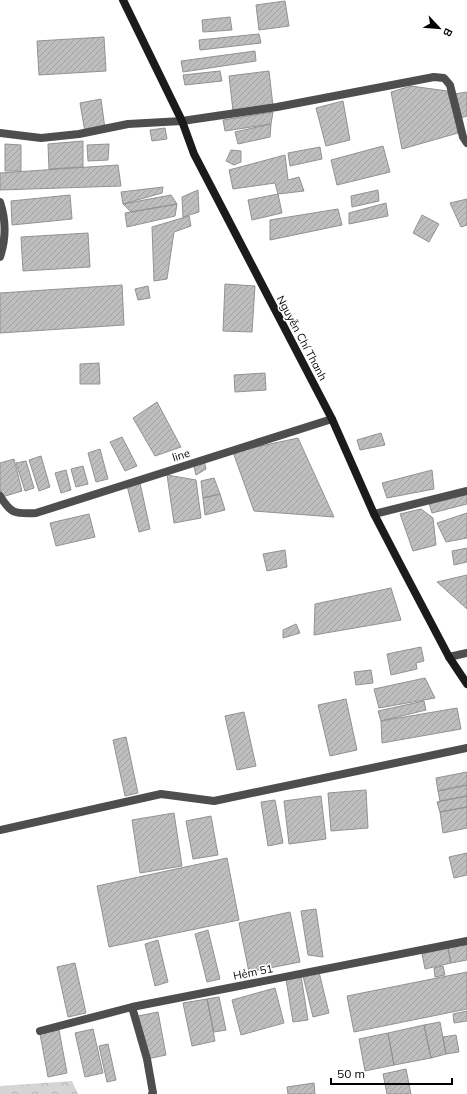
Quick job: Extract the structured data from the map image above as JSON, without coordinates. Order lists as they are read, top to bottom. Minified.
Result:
{"streets":{"main road":["Nguyễn Chí Thanh"],"street":["line","Hẻm 51"]},"crossings":[["Nguyễn Chí Thanh","line"]],"scale_bar":"50 m","north":"bottom right"}
